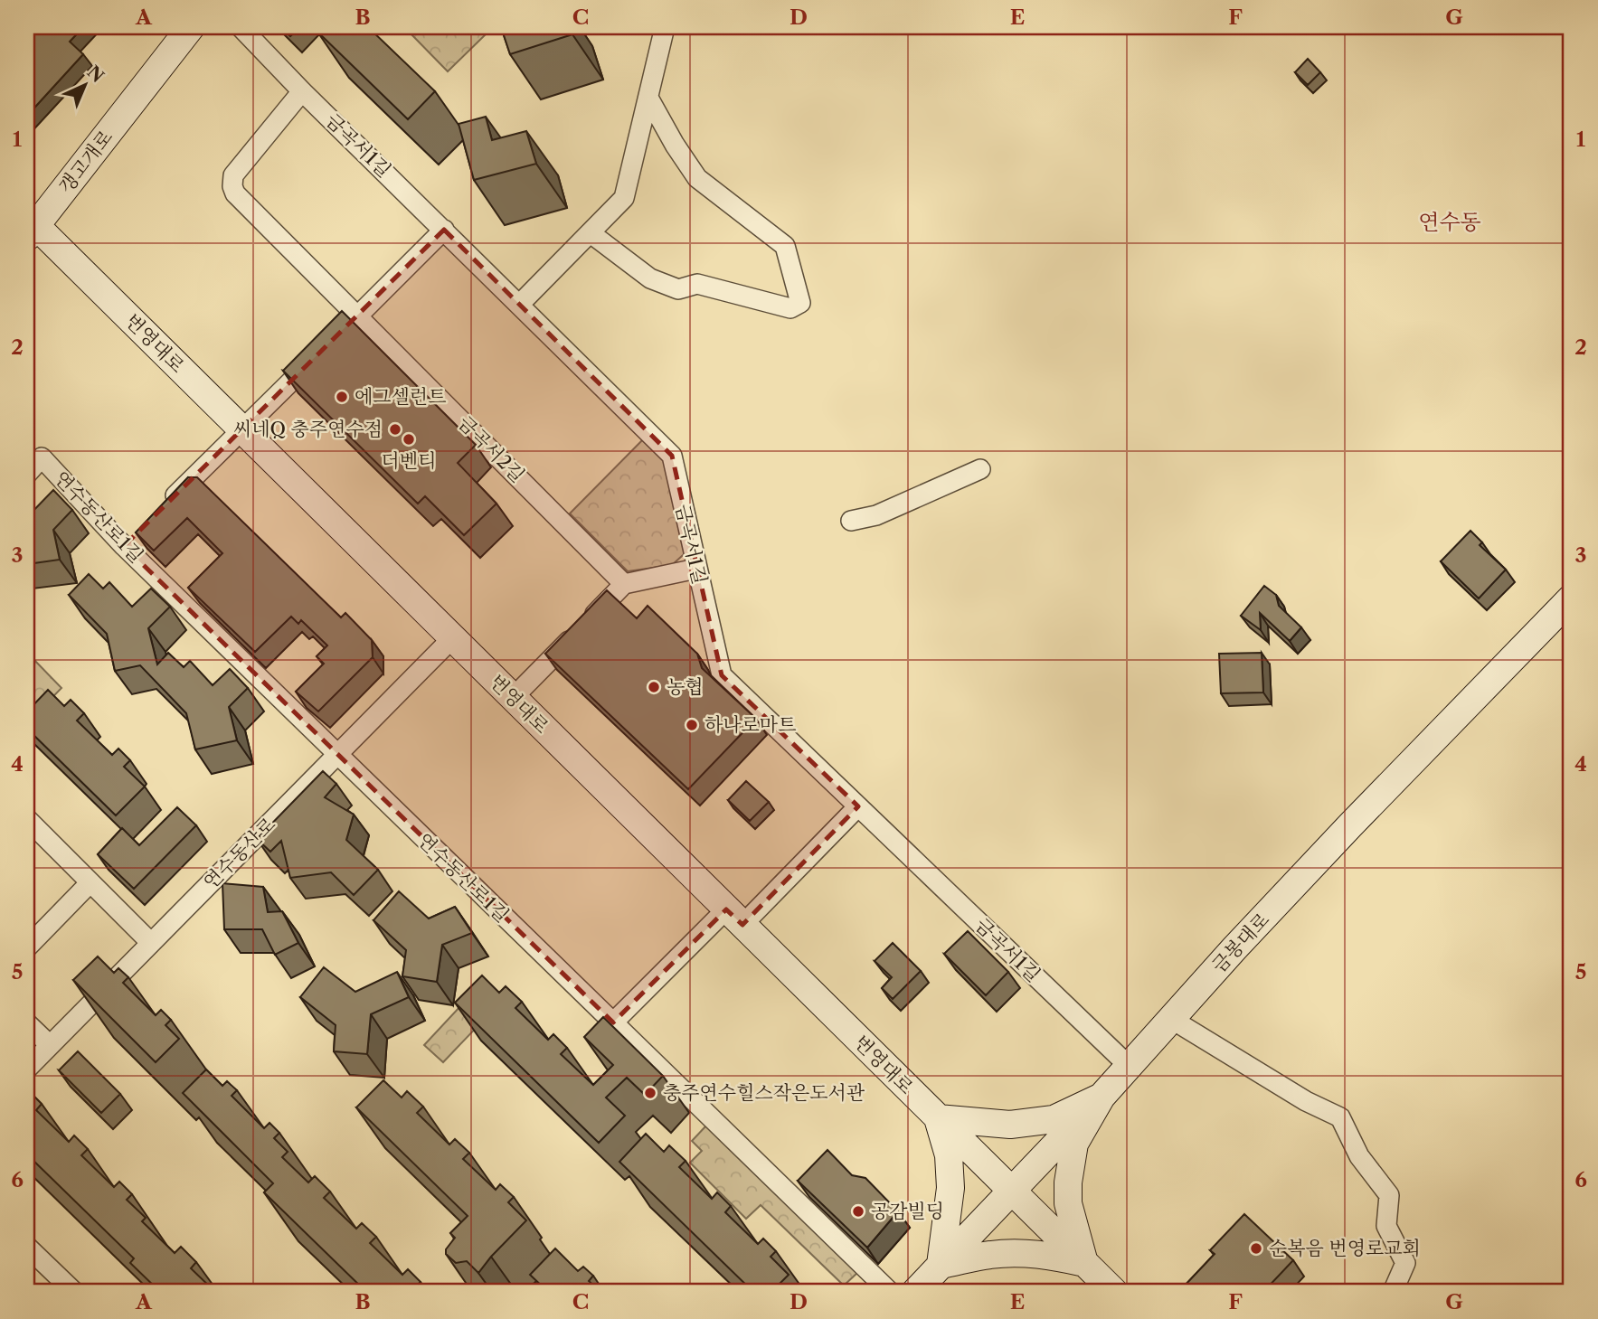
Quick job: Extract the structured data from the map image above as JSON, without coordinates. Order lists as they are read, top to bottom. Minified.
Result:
{"streets":{"street":["금곡서1길","갱고개로","번영대로","금곡서2길","연수동산로1길","연수동산로","금봉대로"]},"crossings":[["금곡서1길","금곡서2길"],["금곡서1길","금봉대로"],["갱고개로","번영대로"],["번영대로","연수동산로"],["번영대로","금봉대로"],["연수동산로1길","연수동산로"]],"districts":["연수동"],"places":["에그셀런트","씨네Q 충주연수점","더벤티","농협","하나로마트","충주연수힐스작은도서관","공감빌딩","순복음 번영로교회"],"north":"top right","grid":{"columns":["A","B","C","D","E","F","G"],"rows":["1","2","3","4","5","6"]}}
